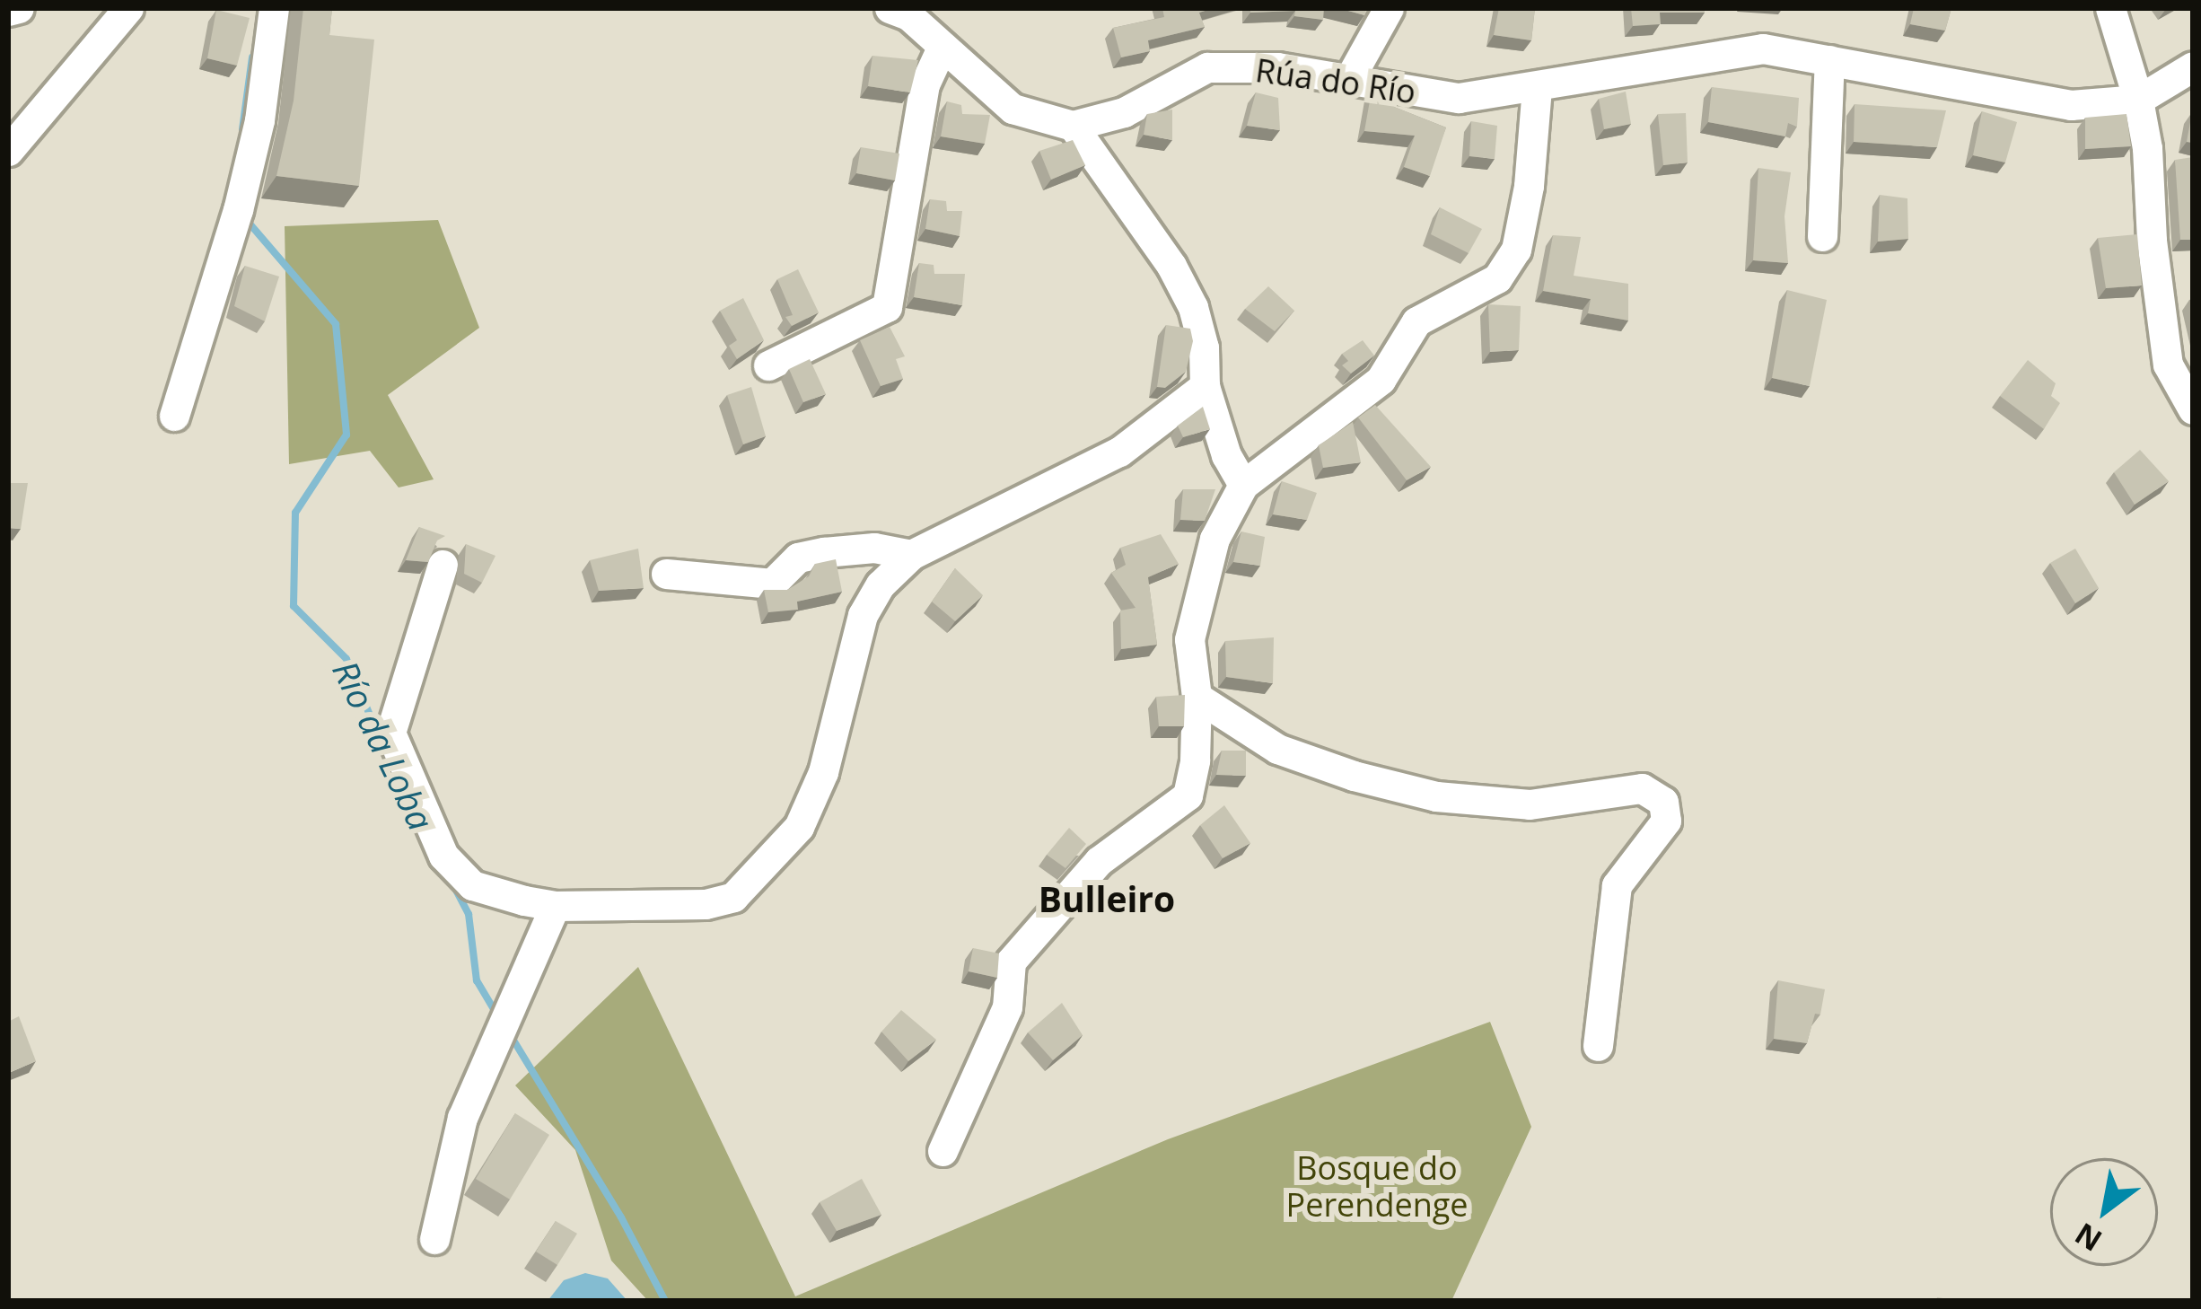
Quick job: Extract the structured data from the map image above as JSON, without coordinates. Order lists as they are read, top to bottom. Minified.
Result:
{"streets":{"street":["Rúa do Río"]},"districts":["Bulleiro"],"water":["Río da Loba"],"parks":["Bosque do Perendenge"],"north":"bottom left"}
